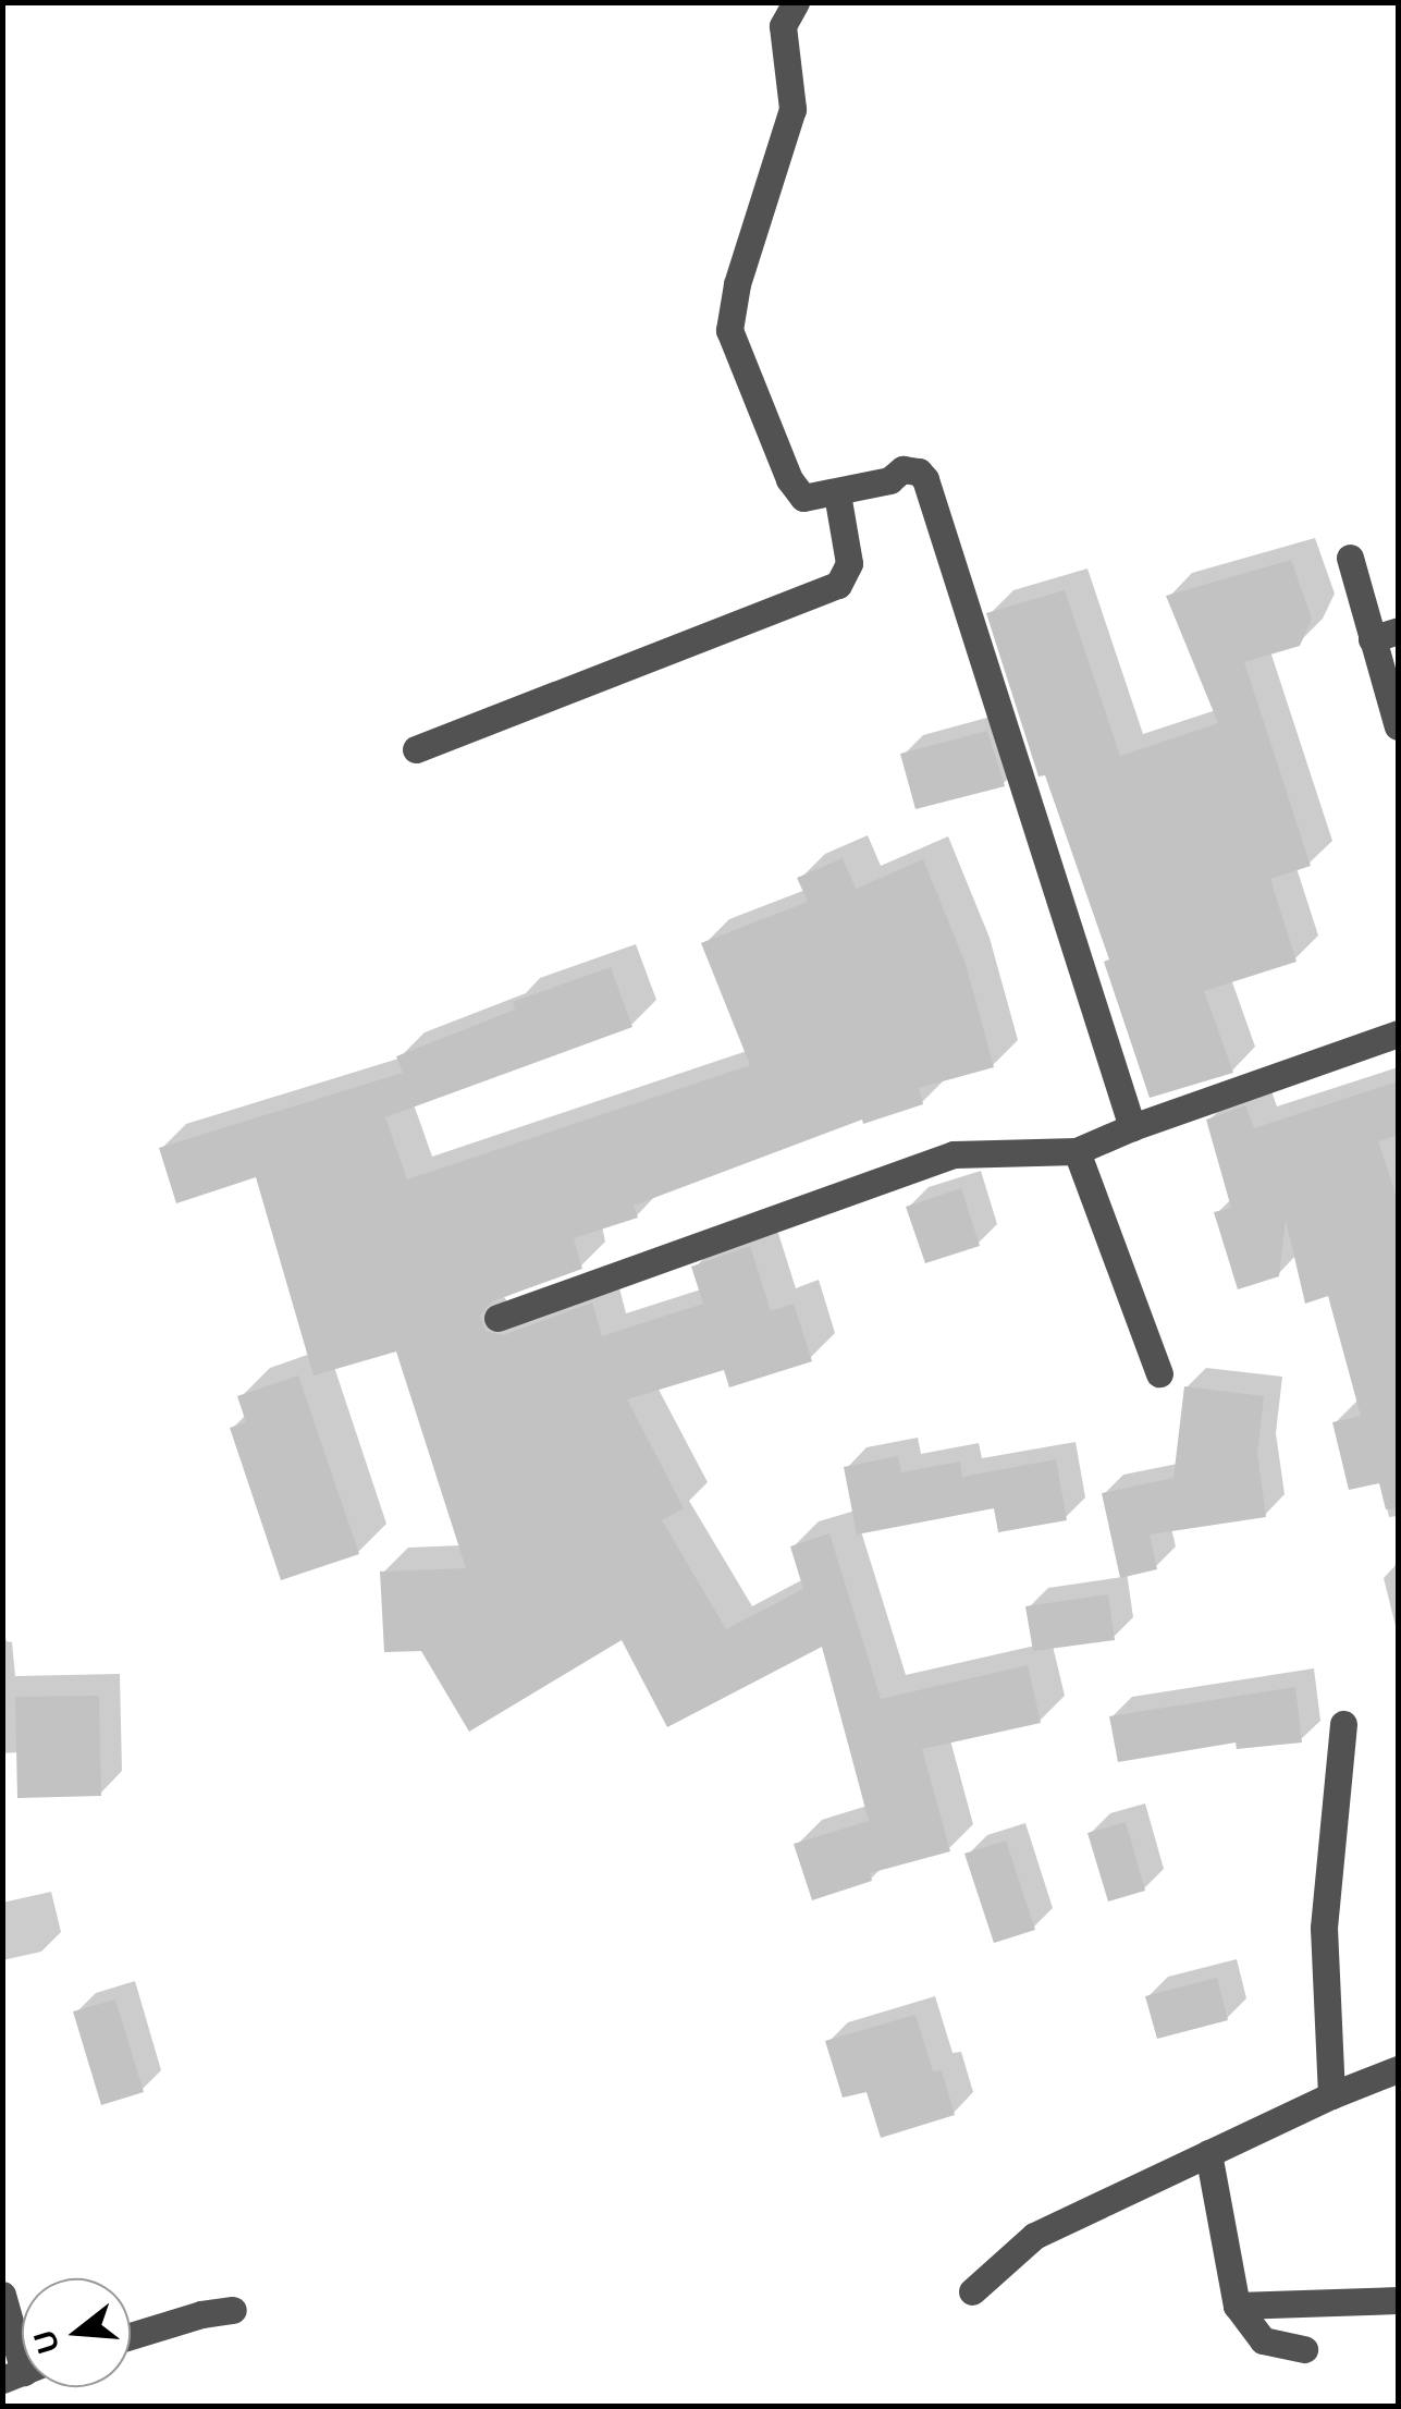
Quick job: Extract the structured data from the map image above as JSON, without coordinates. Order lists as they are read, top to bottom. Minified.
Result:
{"north":"left"}
